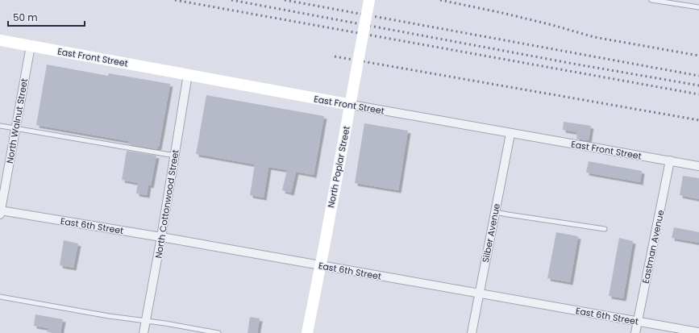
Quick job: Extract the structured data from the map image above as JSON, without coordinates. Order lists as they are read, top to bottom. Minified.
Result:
{"streets":{"street":["East Front Street","North Walnut Street","North Poplar Street","North Cottonwood Street","East 6th Street","Silber Avenue","Eastman Avenue"]},"crossings":[["East Front Street","North Walnut Street"],["East Front Street","North Cottonwood Street"],["East Front Street","Silber Avenue"],["East Front Street","Eastman Avenue"],["North Walnut Street","East 6th Street"],["North Poplar Street","East 6th Street"],["North Cottonwood Street","East 6th Street"],["East 6th Street","Silber Avenue"],["East 6th Street","Eastman Avenue"]],"scale_bar":"50 m"}
